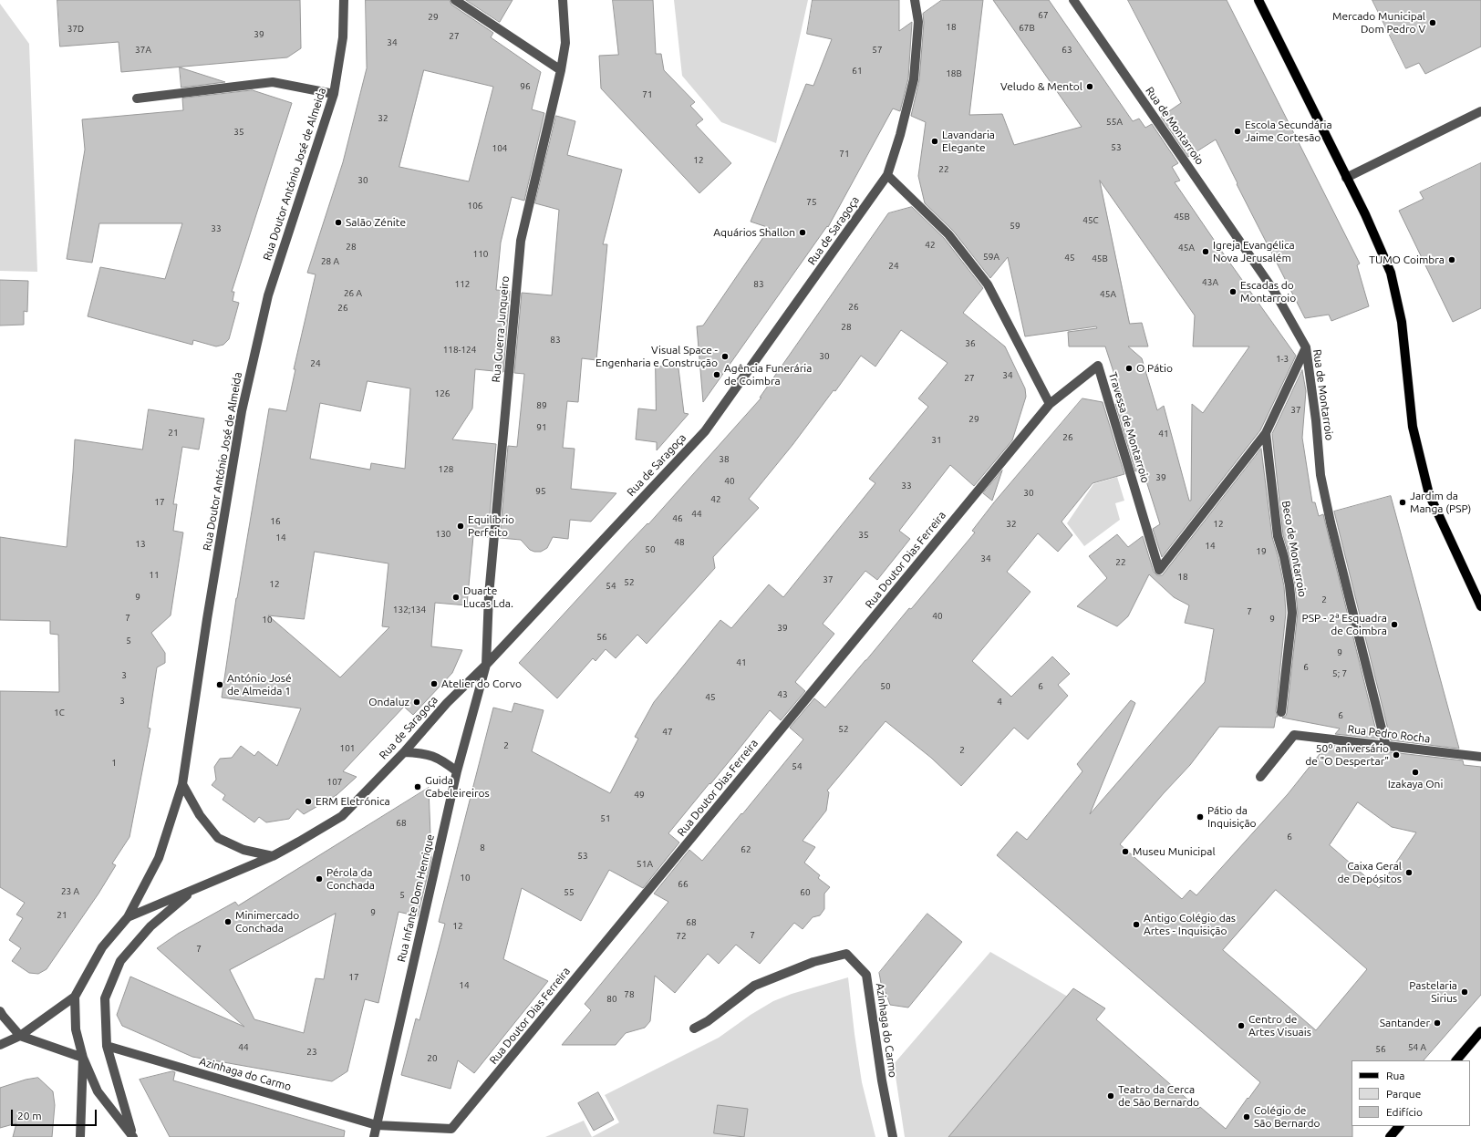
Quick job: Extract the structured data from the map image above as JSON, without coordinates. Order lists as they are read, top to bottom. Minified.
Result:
{"streets":{"street":["Rua de Montarroio","Rua Doutor António José de Almeida","Rua de Saragoça","Rua Guerra Junqueiro","Travessa de Montarroio","Beco de Montarroio","Rua Doutor Dias Ferreira","Rua Pedro Rocha","Rua Infante Dom Henrique","Azinhaga do Carmo"]},"crossings":[["Rua de Montarroio","Travessa de Montarroio"],["Rua de Montarroio","Rua Pedro Rocha"],["Rua Doutor António José de Almeida","Rua de Saragoça"],["Rua de Saragoça","Rua Guerra Junqueiro"],["Rua de Saragoça","Rua Infante Dom Henrique"],["Rua Guerra Junqueiro","Rua Infante Dom Henrique"],["Travessa de Montarroio","Beco de Montarroio"],["Travessa de Montarroio","Rua Doutor Dias Ferreira"],["Rua Doutor Dias Ferreira","Rua Infante Dom Henrique"],["Rua Doutor Dias Ferreira","Azinhaga do Carmo"],["Rua Infante Dom Henrique","Azinhaga do Carmo"]],"places":["Mercado Municipal Dom Pedro V","Veludo & Mentol","Escola Secundária Jaime Cortesão","Lavandaria Elegante","Salão Zénite","Aquários Shallon","Igreja Evangélica Nova Jerusalém","TUMO Coimbra","Escadas do Montarroio","Visual Space - Engenharia e Construção","O Pátio","Agência Funerária de Coimbra","Jardim da Manga (PSP)","Equilíbrio Perfeito","Duarte Lucas Lda.","PSP - 2ª Esquadra de Coimbra","Atelier do Corvo","António José de Almeida 1","Ondaluz","50º aniversário de \"O Despertar\"","Izakaya Oni","Guida Cabeleireiros","ERM Eletrónica","Pátio da Inquisição","Museu Municipal","Caixa Geral de Depósitos","Pérola da Conchada","Minimercado Conchada","Antigo Colégio das Artes - Inquisição","Pastelaria Sirius","Santander","Centro de Artes Visuais","Teatro da Cerca de São Bernardo","Colégio de São Bernardo"],"house_numbers":["67","29","18","67B","37D","39","27","34","37A","57","63","61","18B","96","71","32","55A","35","53","104","71","12","22","30","75","106","45B","45C","59","33","42","28","45A","110","59A","45","45B","28 A","24","43A","112","83","26 A","45A","26","26","28","83","36","118-124","30","1-3","24","34","27","126","89","37","29","91","21","41","26","31","38","128","39","40","33","95","30","42","17","44","46","16","32","12","130","35","14","48","13","14","50","19","34","22","11","18","37","52","12","54","9","2","132;134","7","40","7","9","10","39","56","5","9","41","6","5; 7","3","50","6","43","45","3","4","1C","6","52","47","2","101","2","1","54","107","49","51","68","6","8","62","53","51A","10","66","23 A","55","60","5","9","21","68","12","7","72","7","17","14","78","80","44","54 A","56","23","20"],"legend":["Rua","Parque","Edifício"],"scale_bar":"20 m"}
